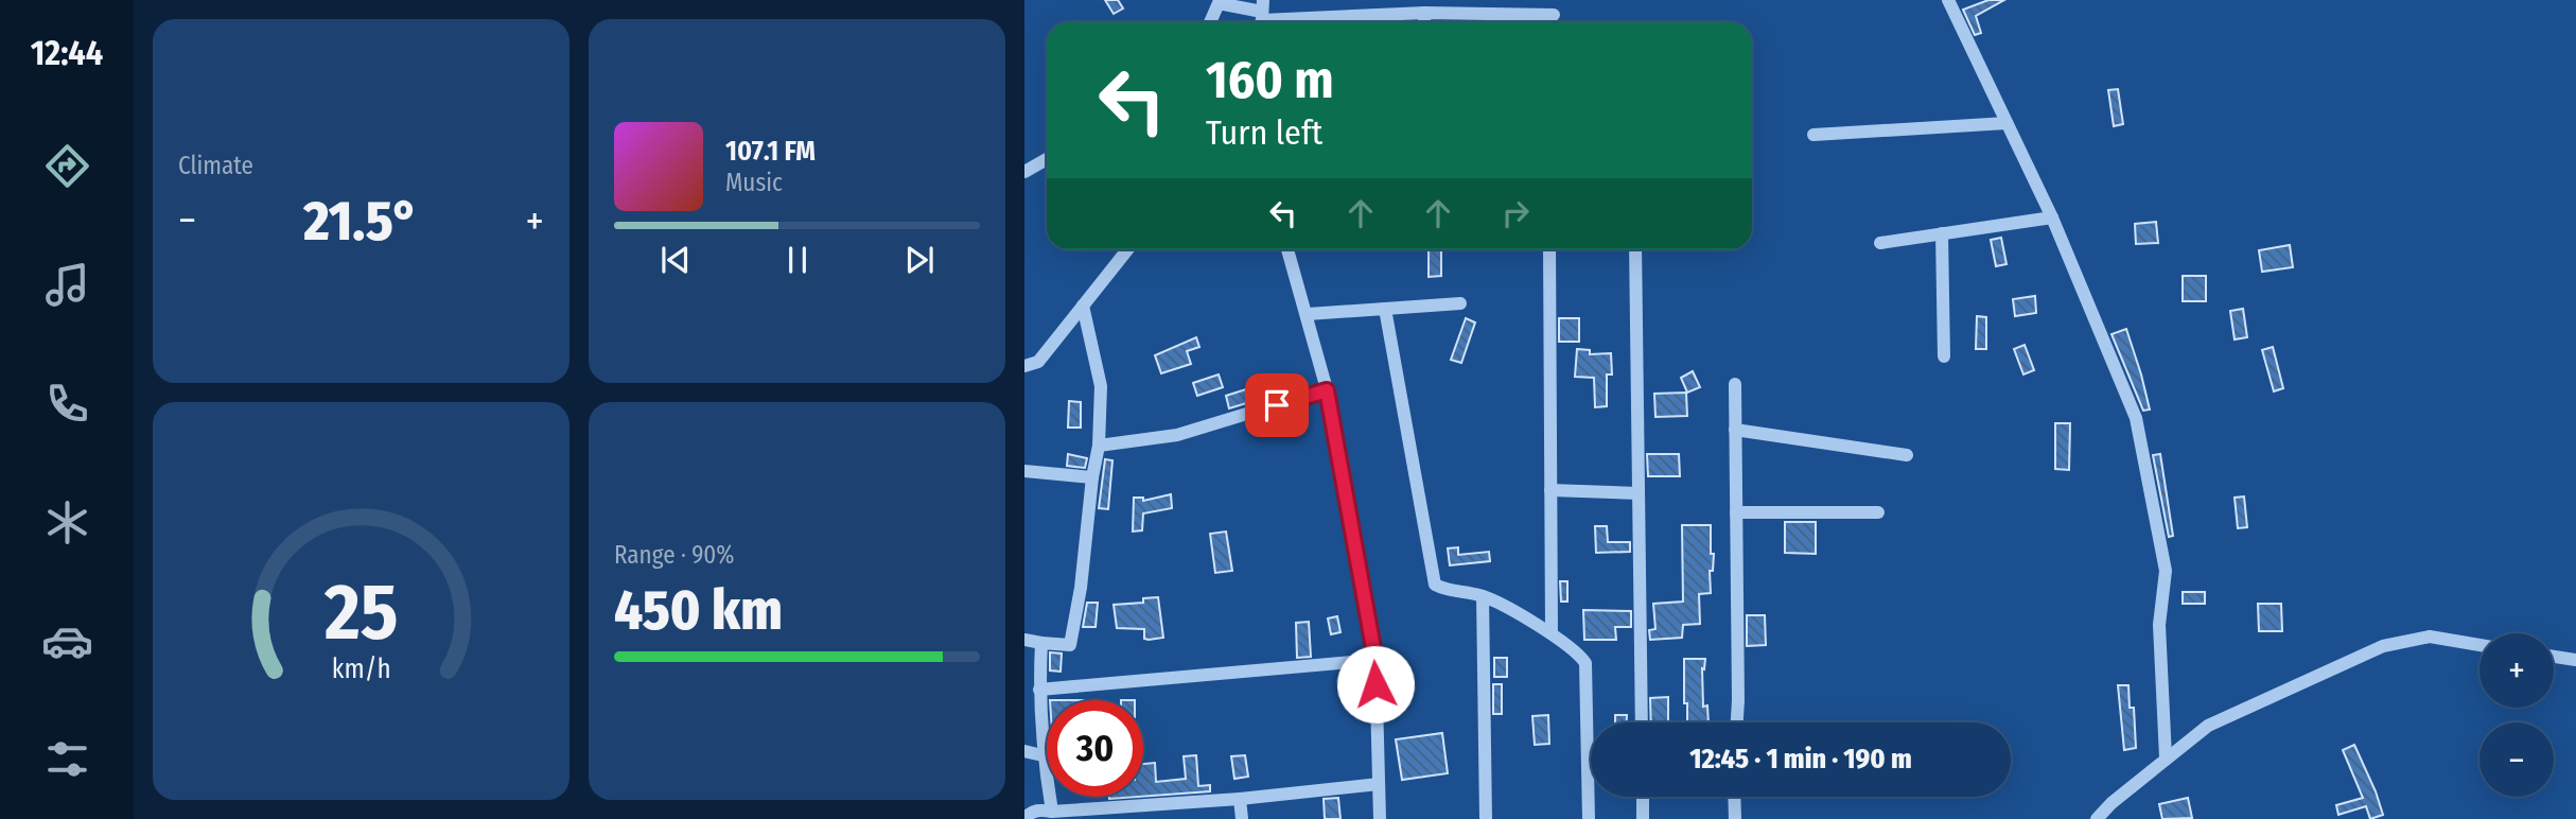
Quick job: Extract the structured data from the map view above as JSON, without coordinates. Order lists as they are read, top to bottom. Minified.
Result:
{"page":{"tabs":"12:44","tile":["Climate",["Range · 90%","450 km"]],"turn":["160 m","Turn left"],"song":["107.1 FM","Music"],"heat":["−","21.5°","+"],"map_buttons":["+","−"],"limit":"30","trip":"12:45 · 1 min · 190 m","gauge":["25","km/h"]}}
